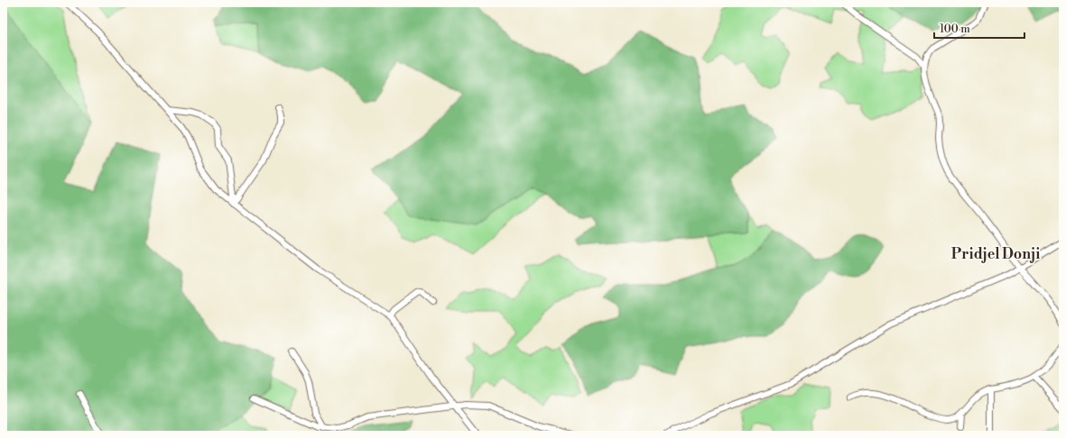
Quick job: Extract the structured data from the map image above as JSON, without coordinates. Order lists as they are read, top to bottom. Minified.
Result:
{"districts":["Pridjel Donji"],"scale_bar":"100 m"}
